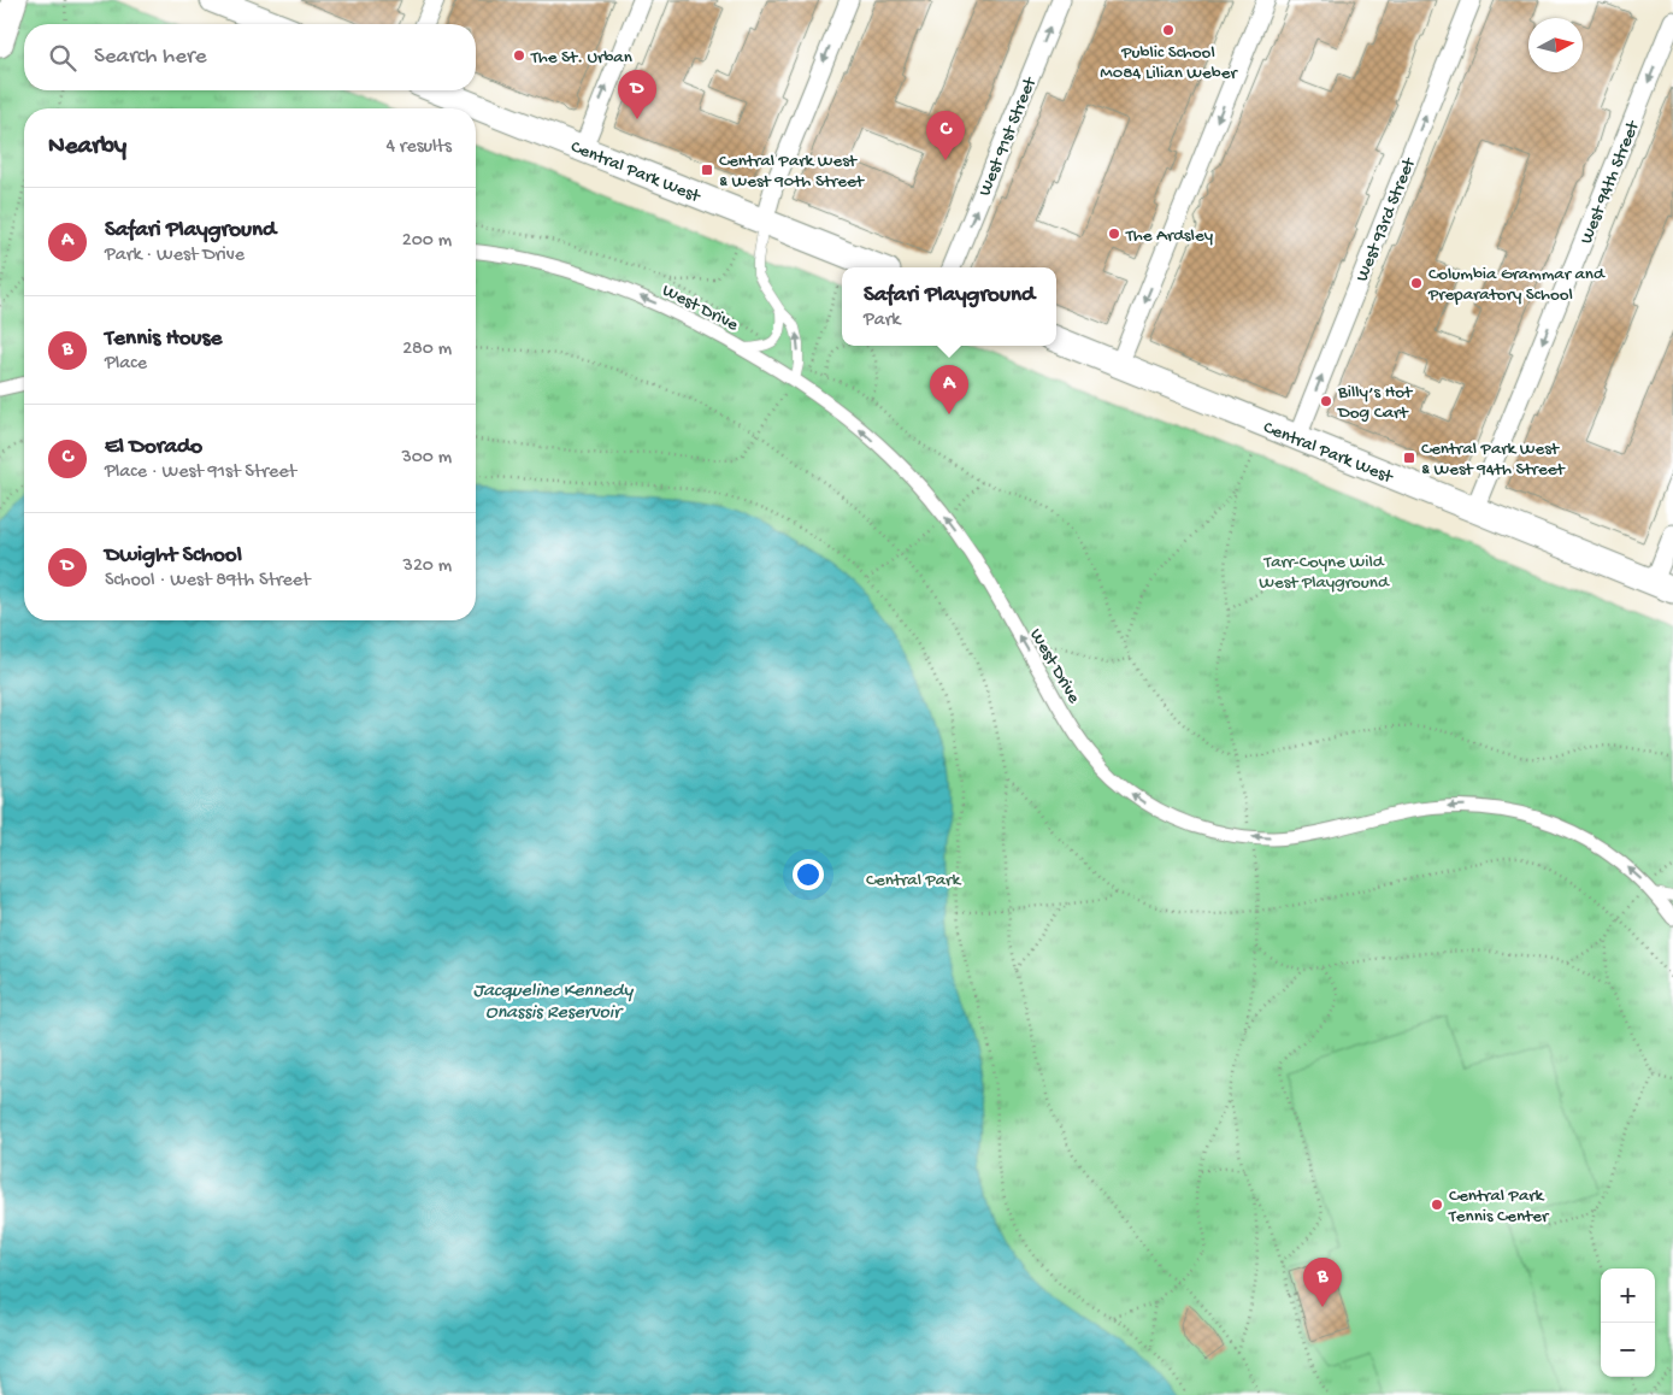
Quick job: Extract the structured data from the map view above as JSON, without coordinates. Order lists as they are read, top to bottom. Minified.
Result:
{"streets":{"main road":["Central Park West"],"street":["West 91st Street","West 94th Street","West 93rd Street","West Drive"]},"crossings":[["Central Park West","West 94th Street"],["Central Park West","West 93rd Street"]],"one_way":["West 91st Street","West 94th Street","West 93rd Street","West Drive"],"water":["Jacqueline Kennedy Onassis Reservoir"],"parks":["Tarr-Coyne Wild West Playground","Central Park"],"places":{"other":["Public School M084 Lilian Weber","The St. Urban","The Ardsley","Columbia Grammar and Preparatory School","Billy’s Hot Dog Cart","Central Park Tennis Center"],"transit":["Central Park West & West 90th Street","Central Park West & West 94th Street"]},"north":"right","page":{"search":"Search here","pins":["D","C","A","B"],"heading":["Nearby","4 results"],"list":[{"mark":"A","name":"Safari Playground","note":"Park · West Drive","value":"200 m"},{"mark":"B","name":"Tennis House","note":"Place","value":"280 m"},{"mark":"C","name":"El Dorado","note":"Place · West 91st Street","value":"300 m"},{"mark":"D","name":"Dwight School","note":"School · West 89th Street","value":"320 m"}],"popup":["Safari Playground","Park"],"map_buttons":["+","−"]}}
